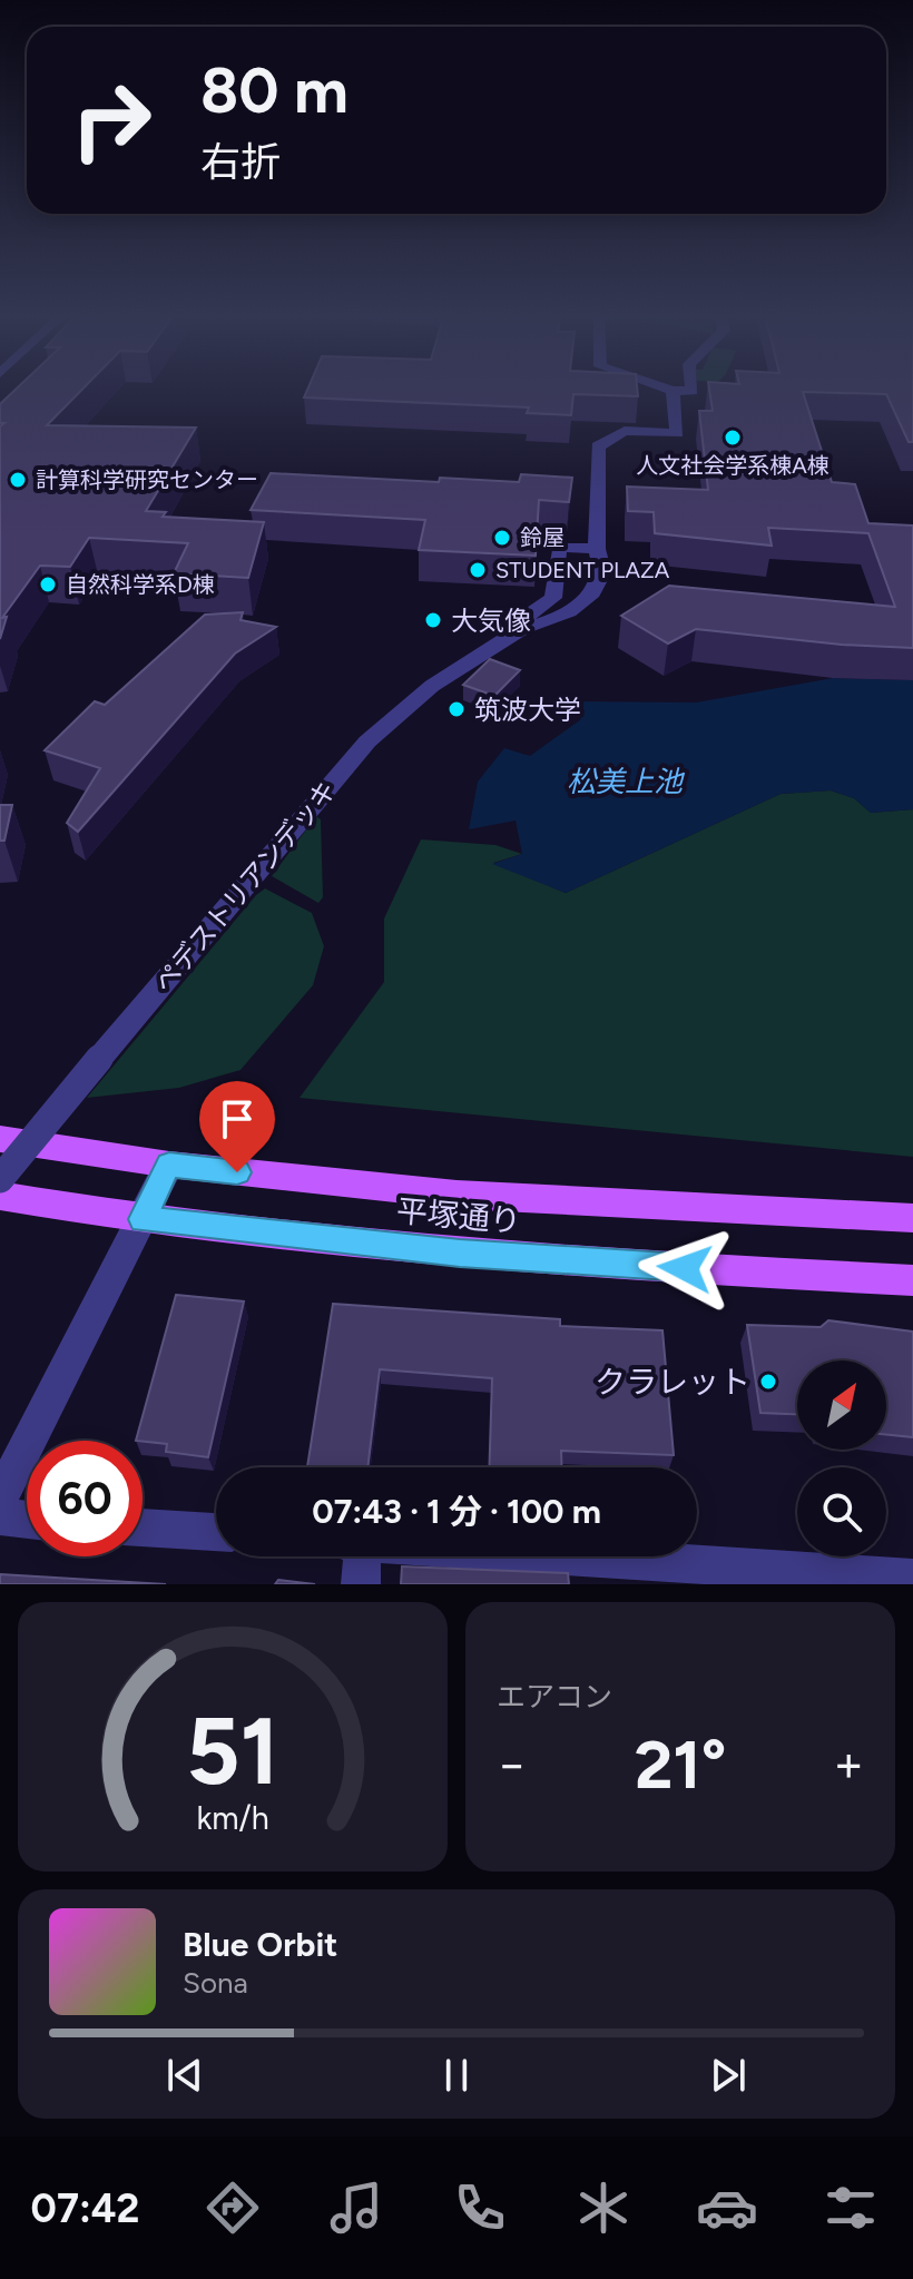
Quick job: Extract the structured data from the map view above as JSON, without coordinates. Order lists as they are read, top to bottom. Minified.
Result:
{"streets":{"main road":["平塚通り"],"street":["ペデストリアンデッキ"]},"water":["松美上池"],"places":["人文社会学系棟A棟","計算科学研究センター","鈴屋","STUDENT PLAZA","自然科学系D棟","大気像","筑波大学","クラレット"],"north":"top right","page":{"turn":["80 m","右折"],"limit":"60","trip":"07:43 · 1 分 · 100 m","tile":"エアコン","heat":["−","21°","+"],"song":["Blue Orbit","Sona"],"tabs":"07:42","gauge":["51","km/h"]}}
